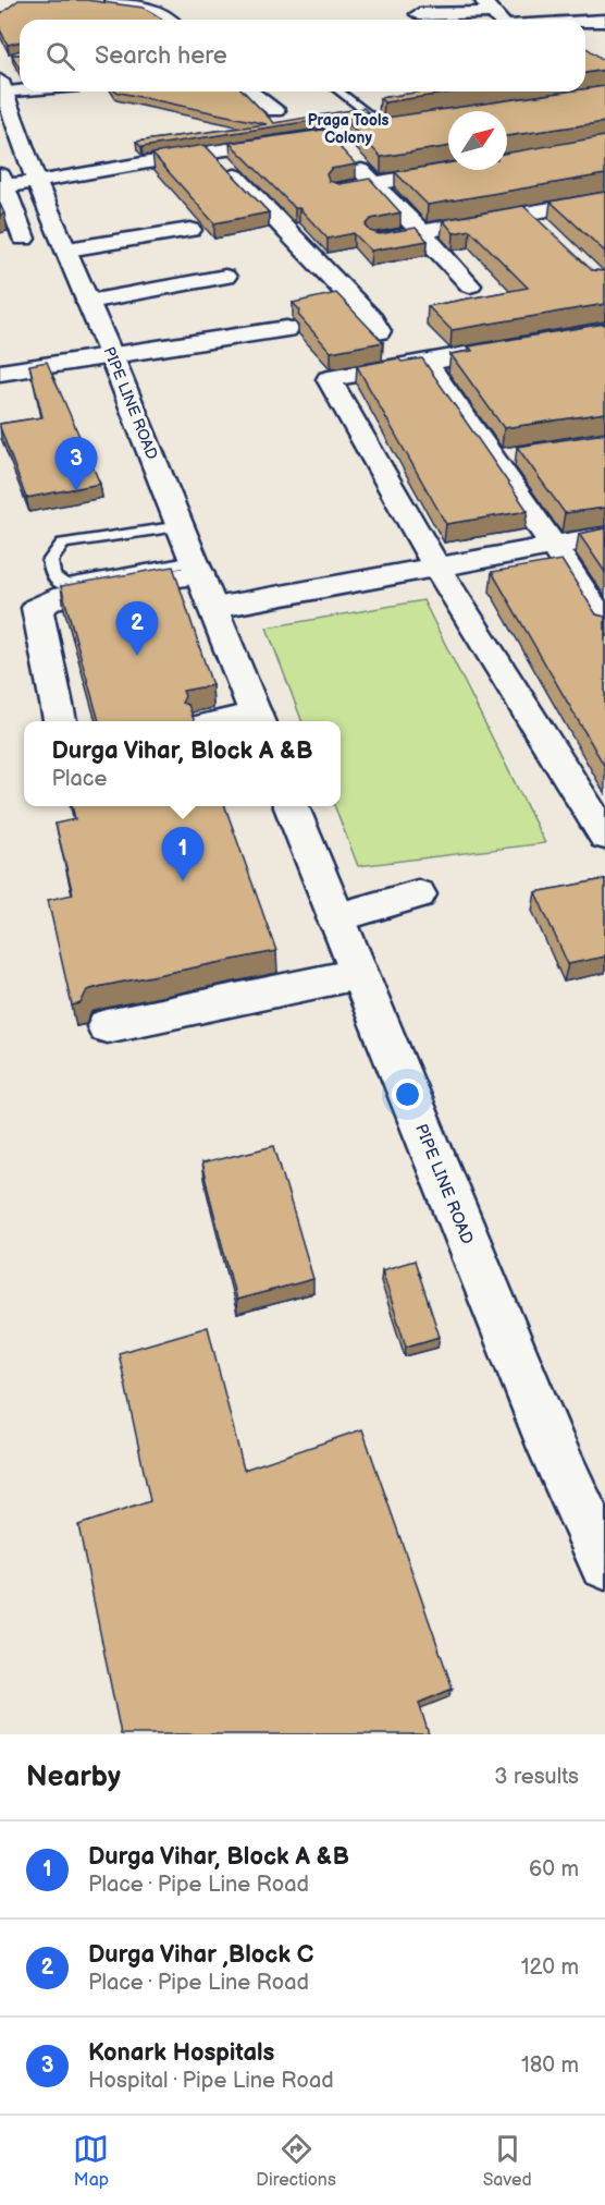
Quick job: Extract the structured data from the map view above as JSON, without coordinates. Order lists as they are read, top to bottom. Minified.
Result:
{"streets":{"street":["PIPE LINE ROAD"]},"districts":["Praga Tools Colony"],"north":"top right","page":{"search":"Search here","pins":["3","2","1"],"popup":["Durga Vihar, Block A &B","Place"],"heading":["Nearby","3 results"],"list":[{"mark":"1","name":"Durga Vihar, Block A &B","note":"Place · Pipe Line Road","value":"60 m"},{"mark":"2","name":"Durga Vihar ,Block C","note":"Place · Pipe Line Road","value":"120 m"},{"mark":"3","name":"Konark Hospitals","note":"Hospital · Pipe Line Road","value":"180 m"}],"nav":["Map","Directions","Saved"]}}
